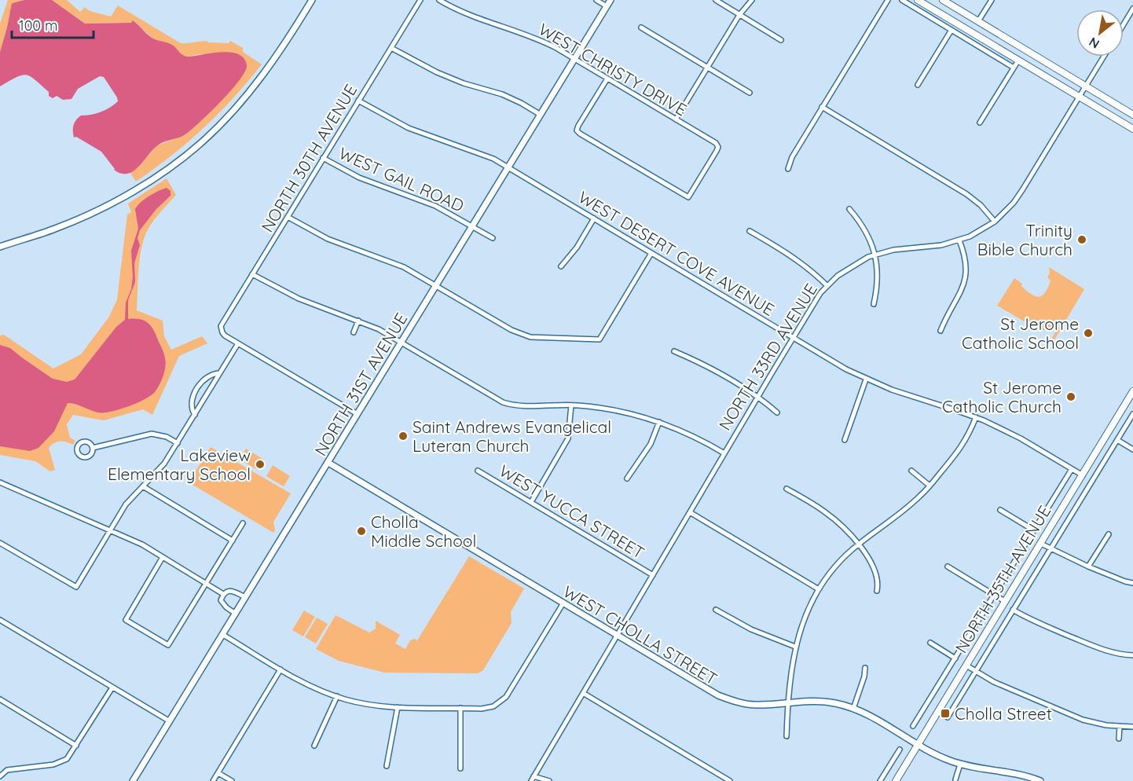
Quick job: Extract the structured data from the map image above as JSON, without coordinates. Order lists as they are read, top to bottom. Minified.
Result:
{"streets":{"main road":["NORTH 35TH AVENUE"],"street":["WEST CHRISTY DRIVE","NORTH 30TH AVENUE","WEST GAIL ROAD","WEST DESERT COVE AVENUE","NORTH 33RD AVENUE","NORTH 31ST AVENUE","WEST YUCCA STREET","WEST CHOLLA STREET"]},"crossings":[["WEST CHRISTY DRIVE","NORTH 31ST AVENUE"],["NORTH 30TH AVENUE","WEST GAIL ROAD"],["NORTH 30TH AVENUE","WEST DESERT COVE AVENUE"],["WEST GAIL ROAD","NORTH 31ST AVENUE"],["WEST DESERT COVE AVENUE","NORTH 33RD AVENUE"],["WEST DESERT COVE AVENUE","NORTH 31ST AVENUE"],["WEST DESERT COVE AVENUE","NORTH 35TH AVENUE"],["NORTH 33RD AVENUE","WEST YUCCA STREET"],["NORTH 33RD AVENUE","WEST CHOLLA STREET"],["NORTH 31ST AVENUE","WEST CHOLLA STREET"],["NORTH 35TH AVENUE","WEST CHOLLA STREET"]],"places":{"other":["Trinity Bible Church","St Jerome Catholic School","St Jerome Catholic Church","Saint Andrews Evangelical Luteran Church","Lakeview Elementary School","Cholla Middle School"],"transit":["Cholla Street"]},"scale_bar":"100 m","north":"bottom left"}
